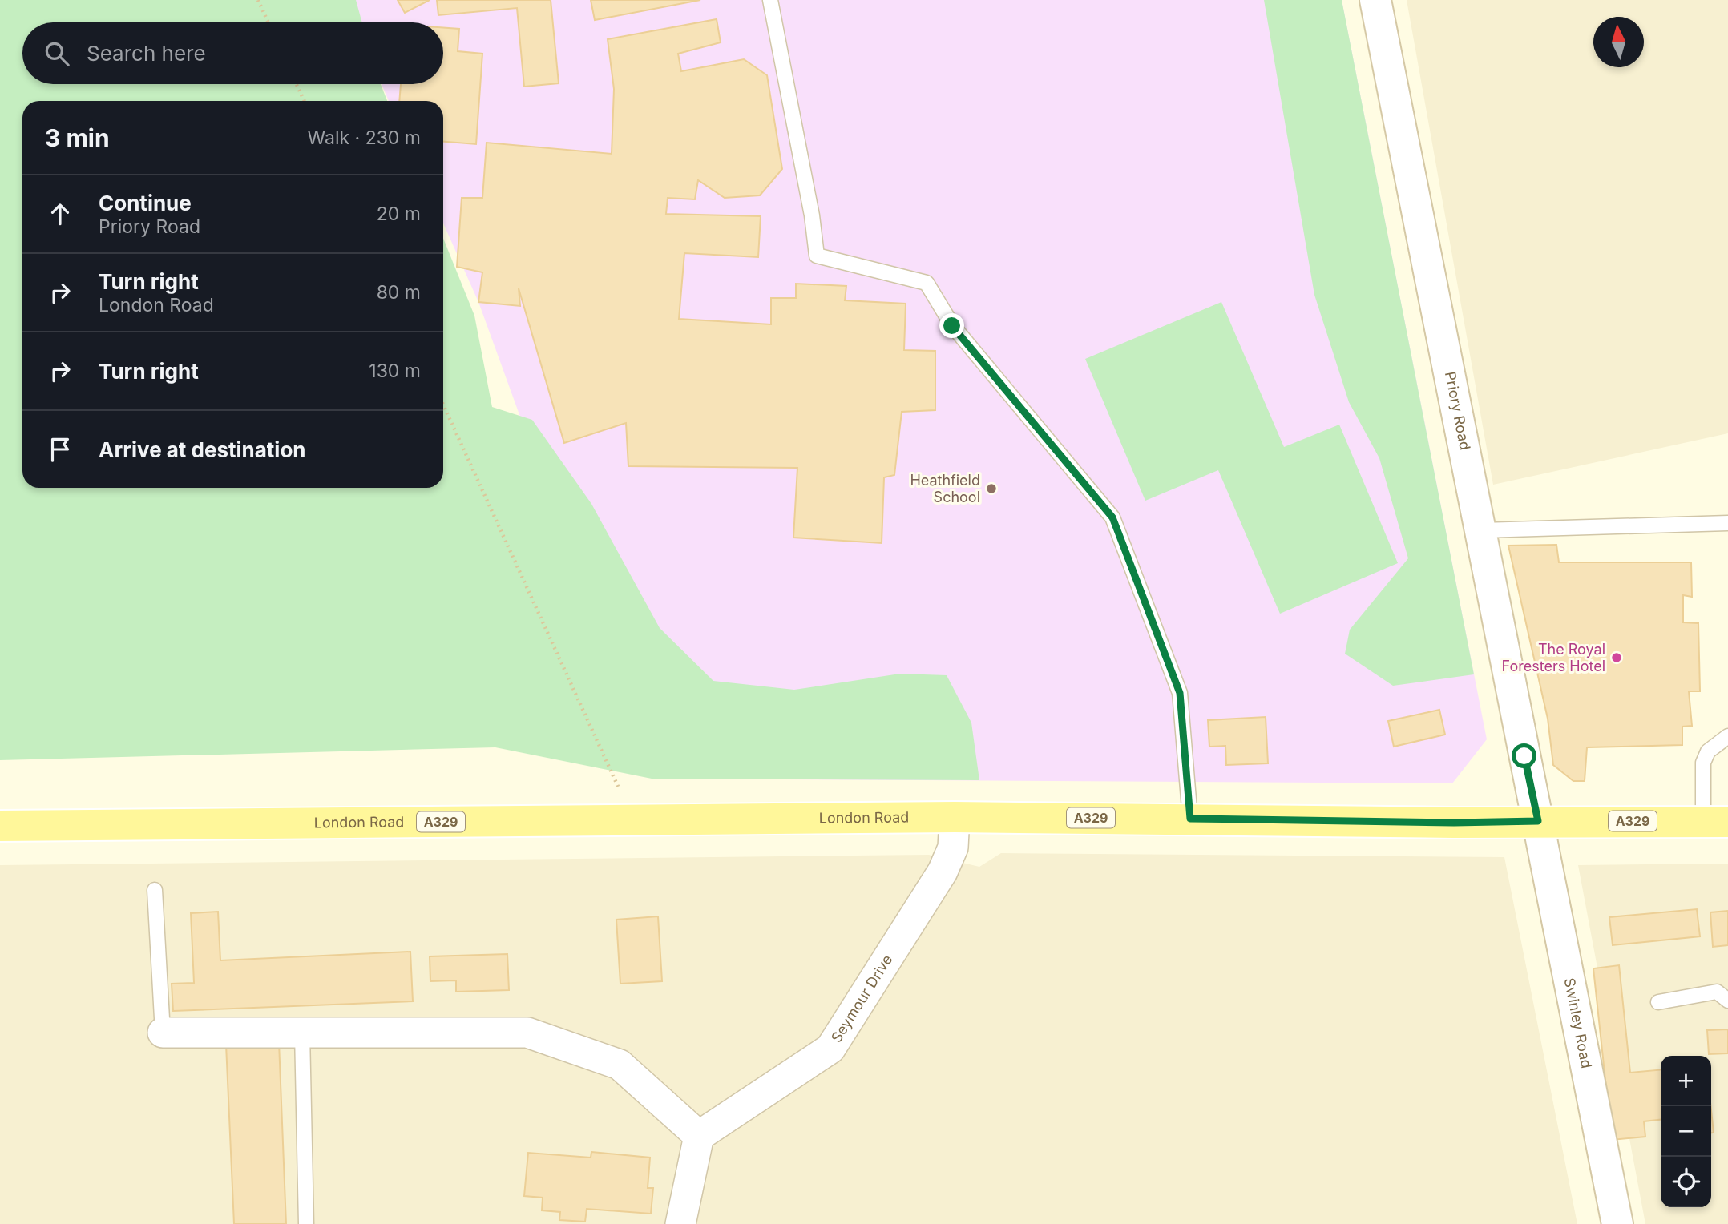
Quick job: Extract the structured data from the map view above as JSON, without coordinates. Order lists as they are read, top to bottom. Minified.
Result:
{"streets":{"main road":["Priory Road","London Road","A329","Swinley Road"],"street":["Seymour Drive"]},"crossings":[["Priory Road","London Road"],["Priory Road","Swinley Road"],["London Road","Seymour Drive"],["London Road","Swinley Road"]],"places":["Heathfield School","The Royal Foresters Hotel"],"north":"top","page":{"search":"Search here","heading":["3 min","Walk · 230 m"],"list":[["Continue","Priory Road","20 m"],["Turn right","London Road","80 m"],["Turn right","130 m"],"Arrive at destination"],"map_buttons":["+","−"]}}
